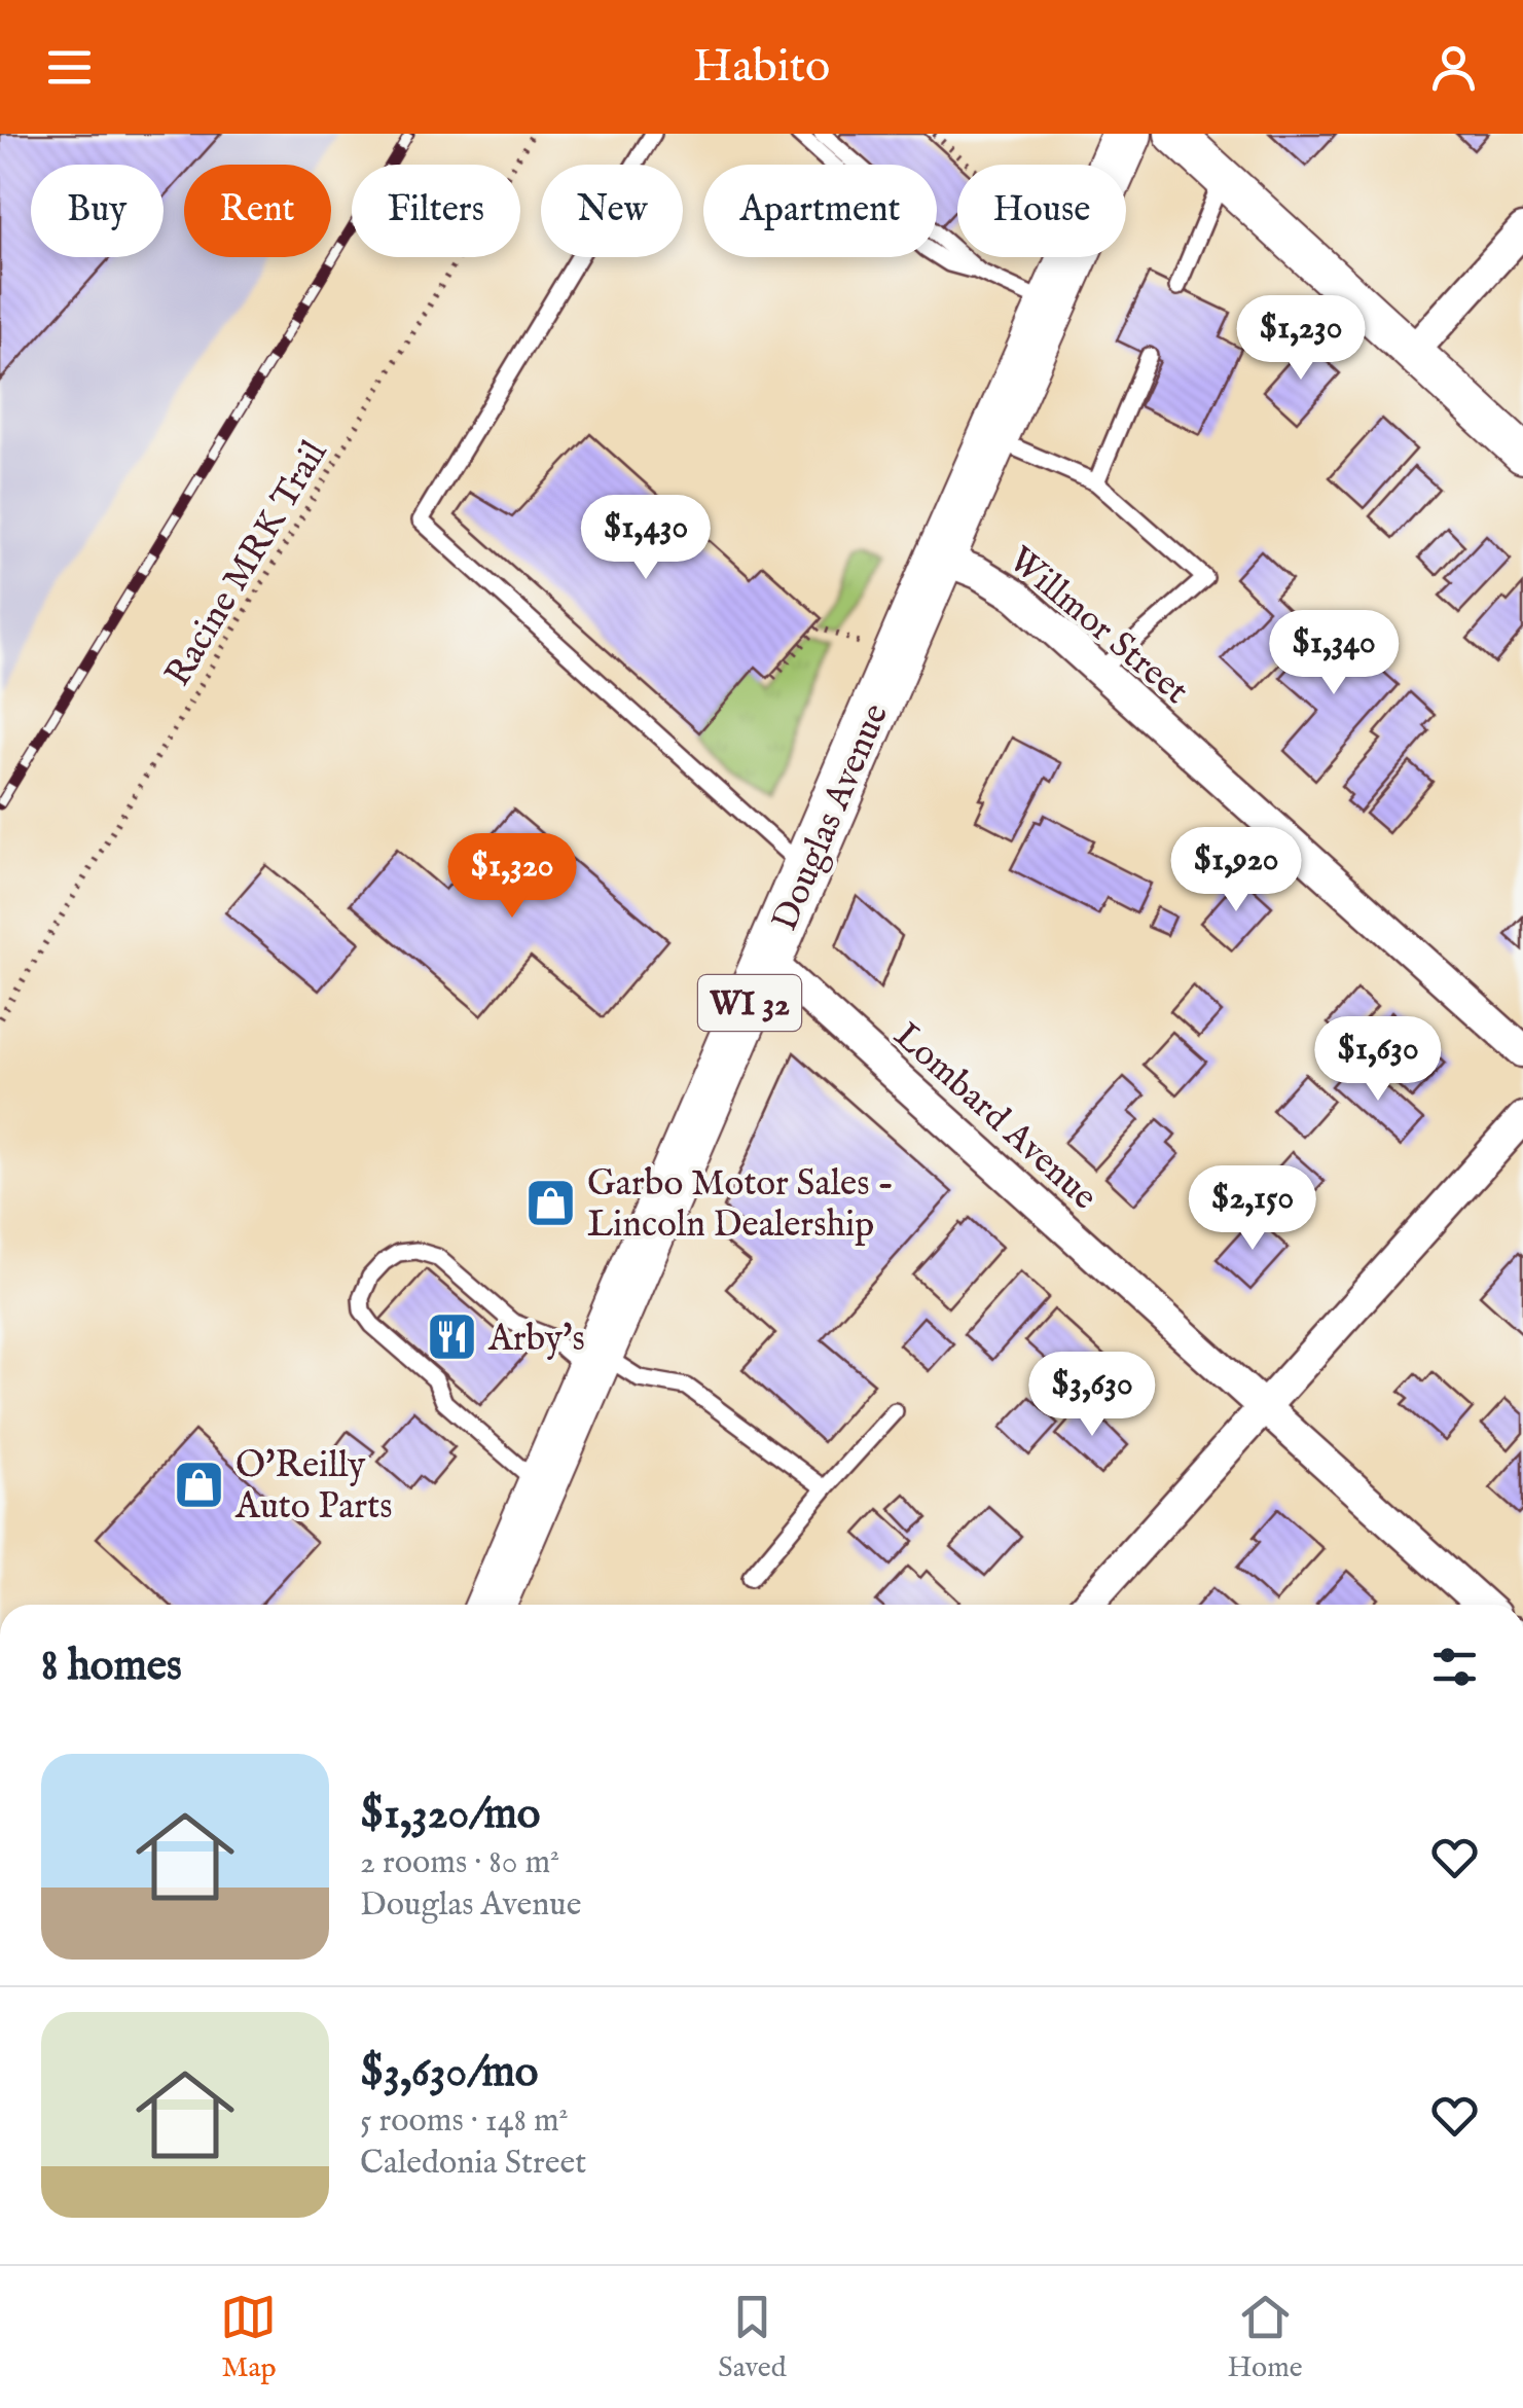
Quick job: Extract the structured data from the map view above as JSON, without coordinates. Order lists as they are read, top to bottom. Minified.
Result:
{"streets":{"main road":["Douglas Avenue","WI 32"],"street":["Willmor Street","Lombard Avenue"],"path":["Racine MRK Trail"]},"crossings":[["Willmor Street","Douglas Avenue"],["Douglas Avenue","Lombard Avenue"]],"places":{"shop":["Garbo Motor Sales - Lincoln Dealership","O'Reilly Auto Parts"],"restaurant":["Arby's"]},"page":{"header":"Habito","chip":["Buy","Rent","Filters","New","Apartment","House"],"price":["$1,230","$1,430","$1,340","$1,920","$1,320","$1,630","$2,150","$3,630"],"heading":"8 homes","list":[{"name":"$1,320/mo","note":"2 rooms · 80 m² · Douglas Avenue"},{"name":"$3,630/mo","note":"5 rooms · 148 m² · Caledonia Street"}],"tabs":["Map","Saved","Home"]}}
